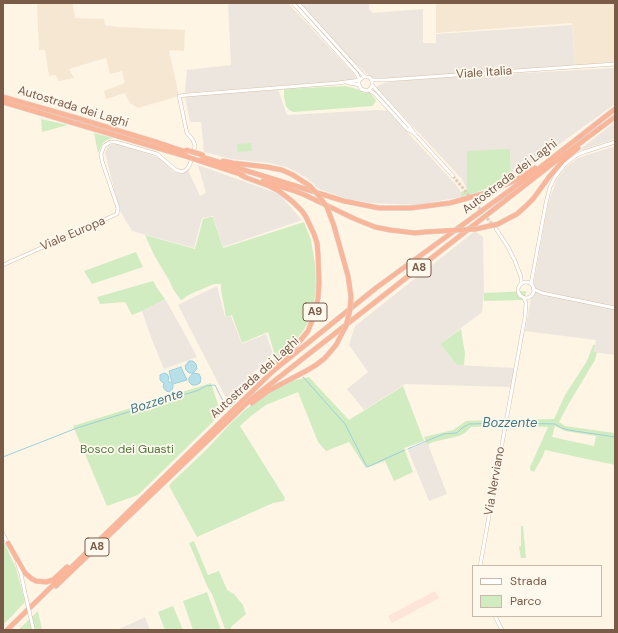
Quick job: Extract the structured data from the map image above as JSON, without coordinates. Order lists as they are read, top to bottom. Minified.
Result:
{"streets":{"highway":["Autostrada dei Laghi","A8","A9"],"street":["Viale Italia","Viale Europa","Via Nerviano"]},"crossings":[["Autostrada dei Laghi","A9"]],"water":["Bozzente"],"parks":["Bosco dei Guasti"],"legend":["Strada","Parco"]}
